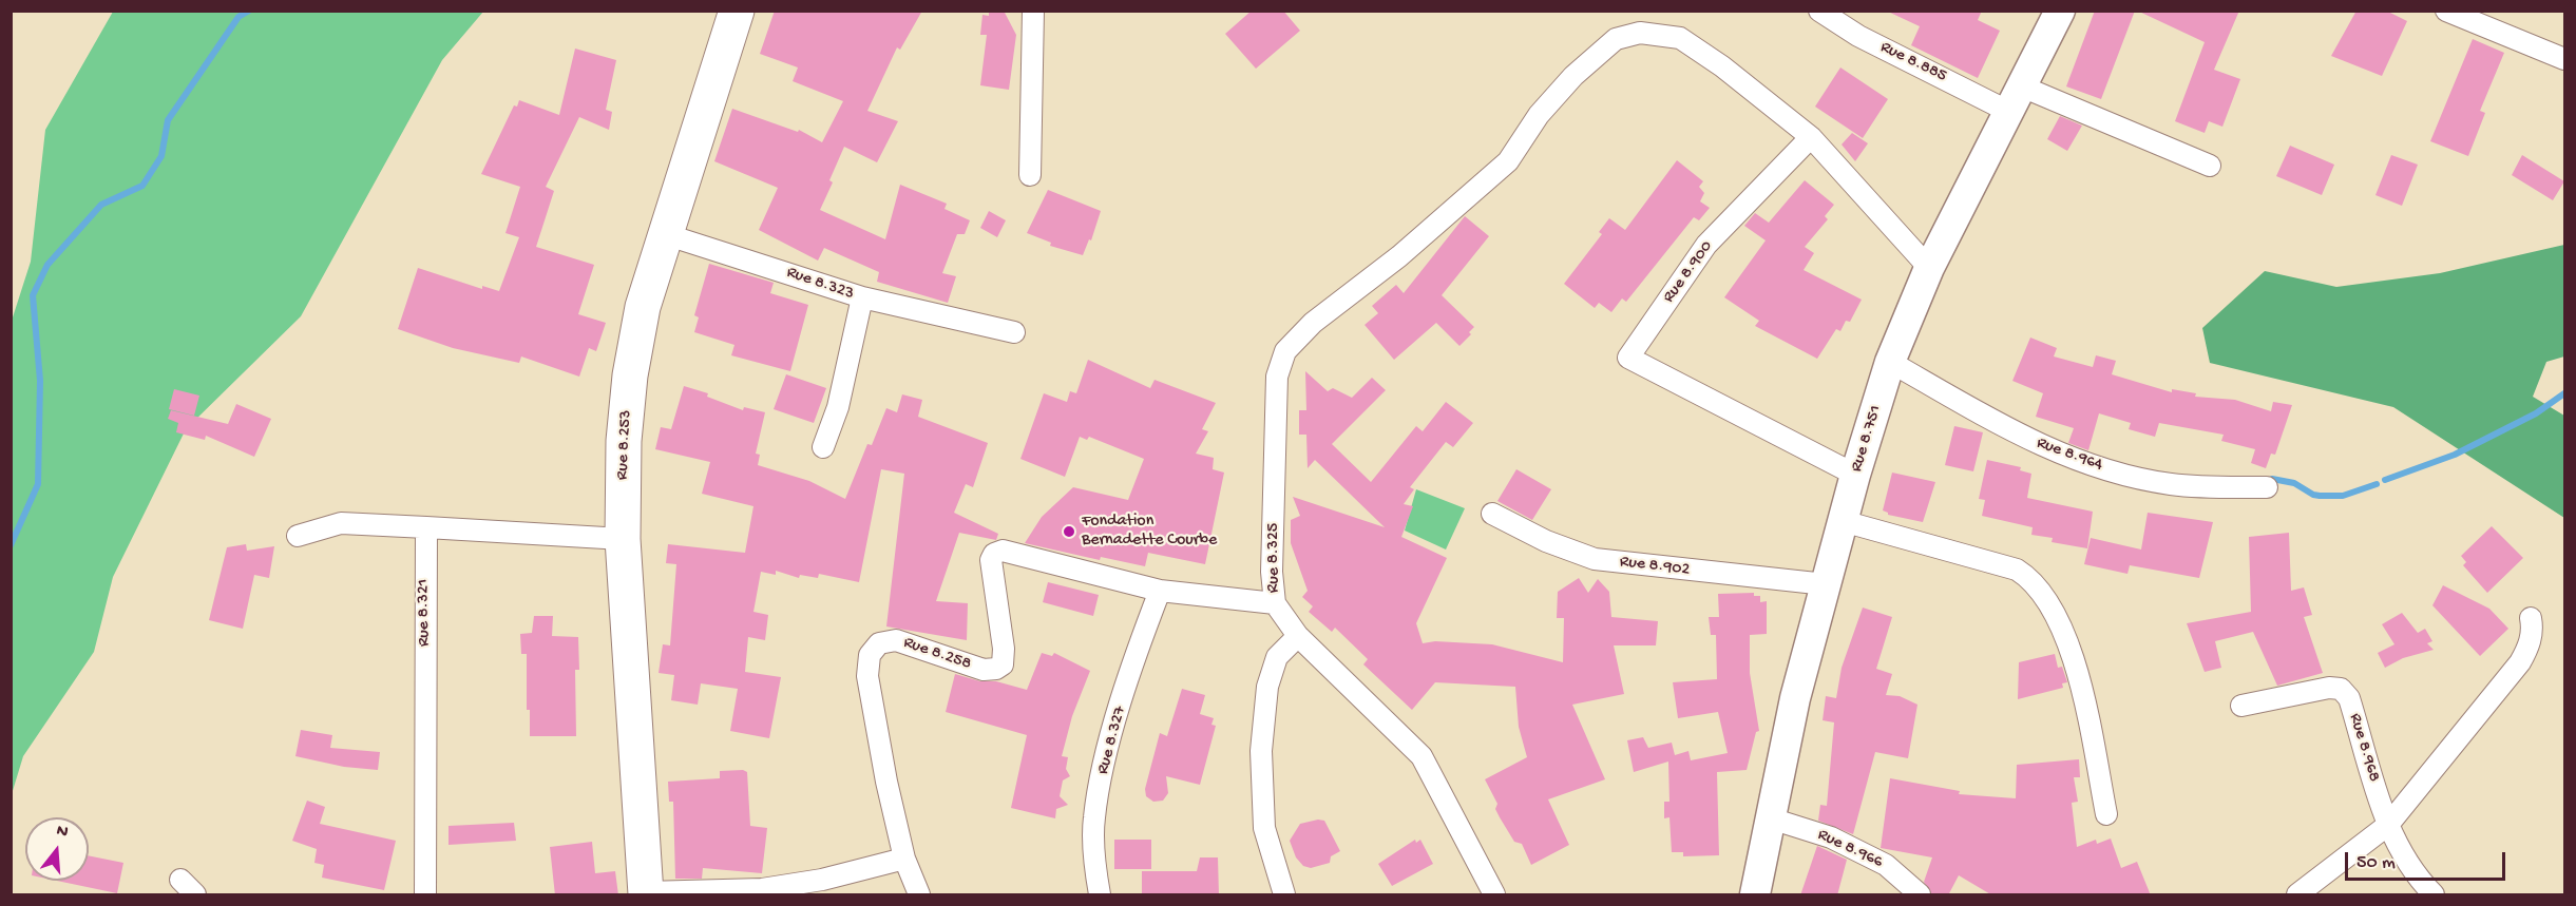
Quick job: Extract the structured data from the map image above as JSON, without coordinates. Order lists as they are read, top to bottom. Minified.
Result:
{"streets":{"highway":["Rue 8.253"],"main road":["Rue 8.751"],"street":["Rue 8.885","Rue 8.900","Rue 8.323","Rue 8.964","Rue 8.325","Rue 8.902","Rue 8.321","Rue 8.258","Rue 8.327","Rue 8.968","Rue 8.966"]},"crossings":[["Rue 8.885","Rue 8.751"],["Rue 8.900","Rue 8.751"],["Rue 8.900","Rue 8.325"],["Rue 8.323","Rue 8.253"],["Rue 8.751","Rue 8.964"],["Rue 8.751","Rue 8.902"],["Rue 8.751","Rue 8.966"],["Rue 8.325","Rue 8.258"],["Rue 8.258","Rue 8.327"]],"places":["Fondation Bernadette Courbe"],"scale_bar":"50 m","north":"top"}
